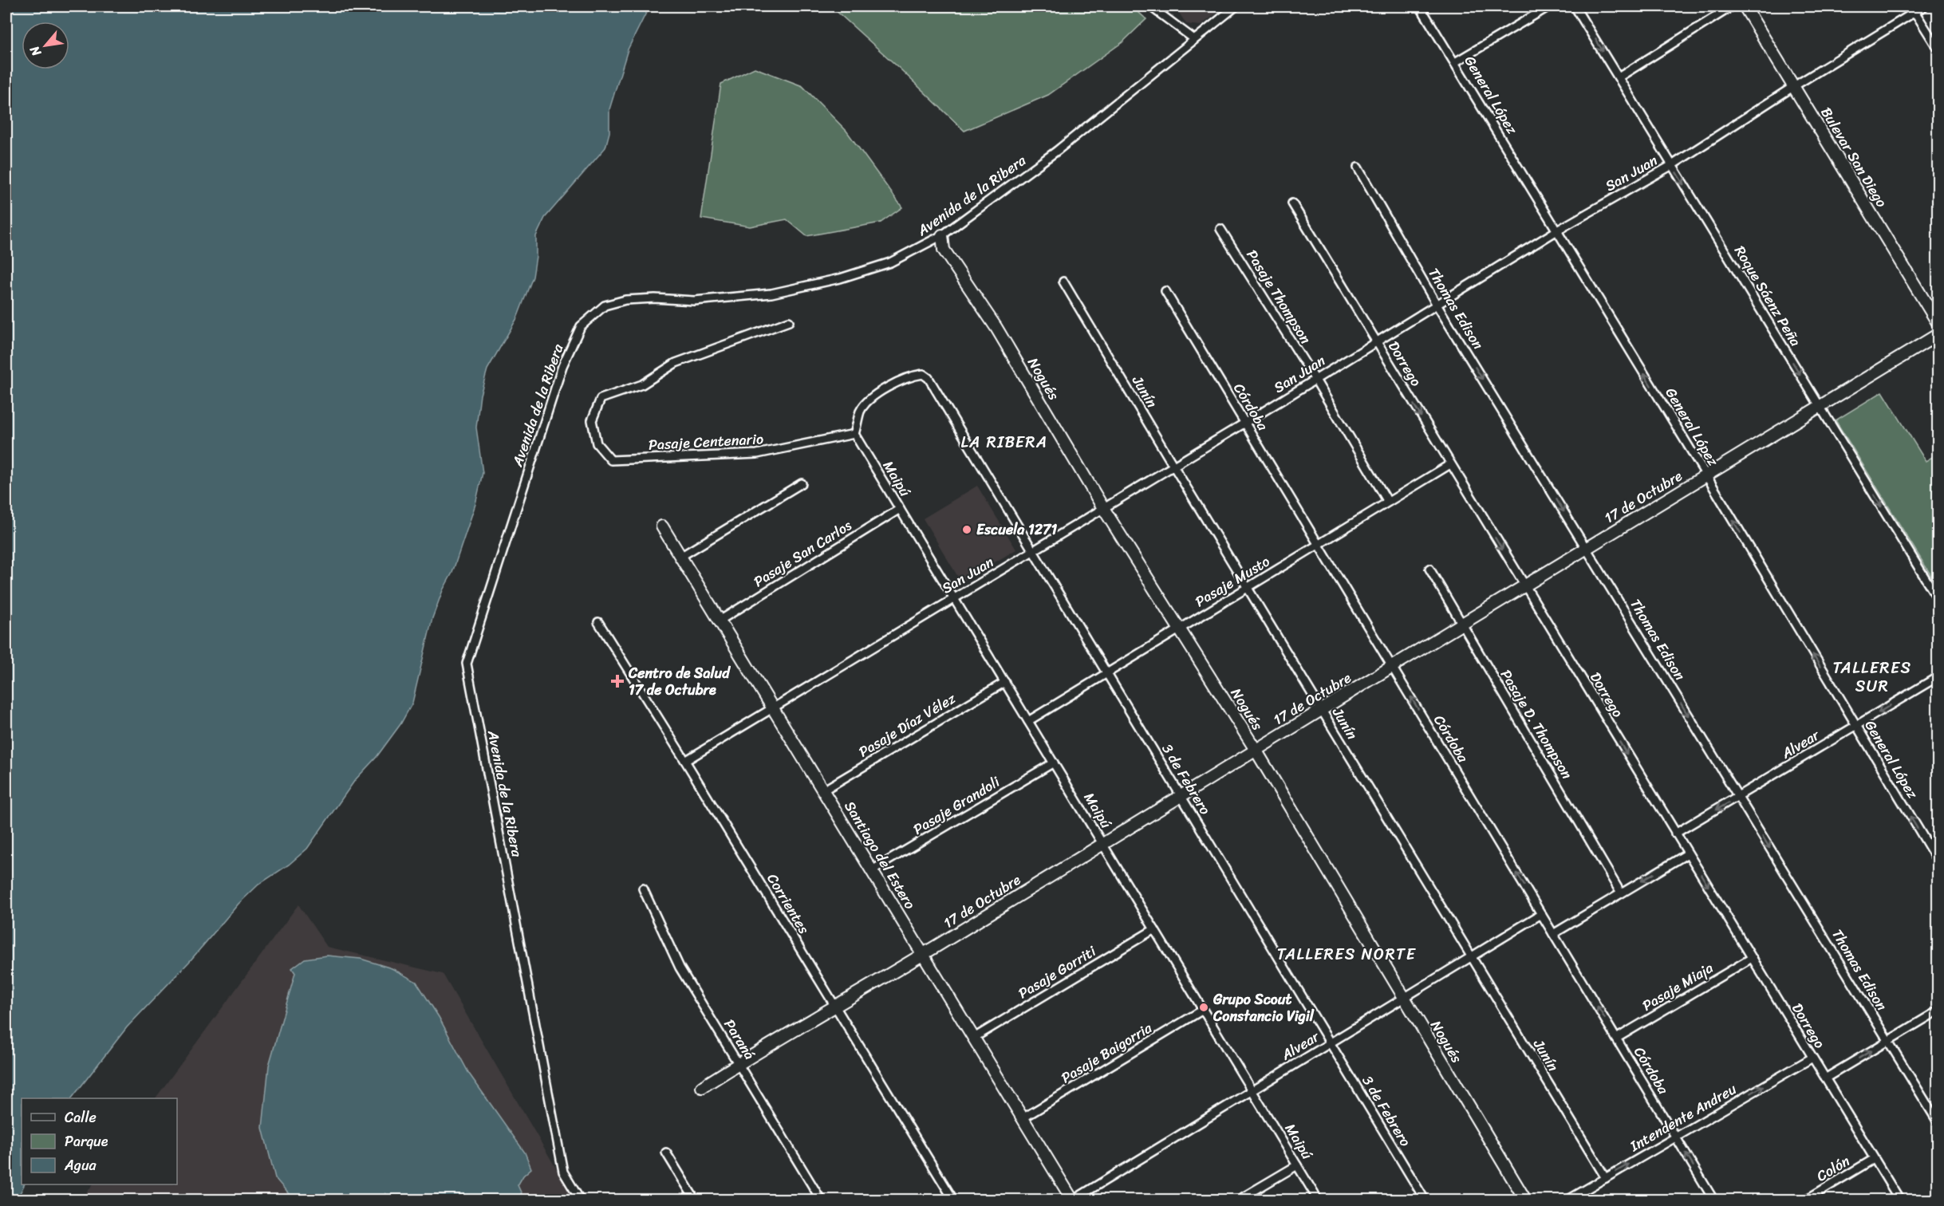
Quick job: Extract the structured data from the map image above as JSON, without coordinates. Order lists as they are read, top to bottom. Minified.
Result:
{"streets":{"street":["General López","Bulevar San Diego","San Juan","Avenida de la Ribera","Roque Sáenz Peña","Pasaje Thompson","Thomas Edison","Dorrego","Nogués","Junín","Córdoba","Pasaje Centenario","Maipú","17 de Octubre","Pasaje San Carlos","Pasaje Musto","Pasaje D. Thompson","Pasaje Díaz Vélez","Alvear","3 de Febrero","Pasaje Grandoli","Santiago del Estero","Corrientes","Pasaje Gorriti","Pasaje Miaja","Paraná","Pasaje Baigorria","Intendente Andreu","Colón"]},"crossings":[["General López","San Juan"],["General López","17 de Octubre"],["General López","Alvear"],["Bulevar San Diego","San Juan"],["San Juan","Roque Sáenz Peña"],["San Juan","Pasaje Thompson"],["San Juan","Thomas Edison"],["San Juan","Dorrego"],["San Juan","Nogués"],["San Juan","Junín"],["San Juan","Córdoba"],["San Juan","Maipú"],["San Juan","3 de Febrero"],["San Juan","Santiago del Estero"],["San Juan","Corrientes"],["Avenida de la Ribera","Nogués"],["Roque Sáenz Peña","17 de Octubre"],["Pasaje Thompson","Pasaje Musto"],["Thomas Edison","17 de Octubre"],["Thomas Edison","Alvear"],["Dorrego","17 de Octubre"],["Dorrego","Pasaje Musto"],["Dorrego","Alvear"],["Dorrego","Pasaje Miaja"],["Dorrego","Intendente Andreu"],["Dorrego","Colón"],["Nogués","17 de Octubre"],["Nogués","Pasaje Musto"],["Nogués","Alvear"],["Junín","17 de Octubre"],["Junín","Pasaje Musto"],["Junín","Alvear"],["Junín","Intendente Andreu"],["Córdoba","17 de Octubre"],["Córdoba","Pasaje Musto"],["Córdoba","Alvear"],["Córdoba","Pasaje Miaja"],["Córdoba","Intendente Andreu"],["Pasaje Centenario","Maipú"],["Pasaje Centenario","3 de Febrero"],["Maipú","17 de Octubre"],["Maipú","Pasaje San Carlos"],["Maipú","Pasaje Musto"],["Maipú","Pasaje Díaz Vélez"],["Maipú","Alvear"],["Maipú","3 de Febrero"],["Maipú","Pasaje Grandoli"],["Maipú","Pasaje Gorriti"],["Maipú","Pasaje Baigorria"],["17 de Octubre","Pasaje D. Thompson"],["17 de Octubre","3 de Febrero"],["17 de Octubre","Santiago del Estero"],["17 de Octubre","Corrientes"],["17 de Octubre","Paraná"],["Pasaje San Carlos","Santiago del Estero"],["Pasaje Musto","3 de Febrero"],["Pasaje Díaz Vélez","Santiago del Estero"],["Alvear","3 de Febrero"],["Alvear","Santiago del Estero"],["Pasaje Grandoli","Santiago del Estero"],["Santiago del Estero","Pasaje Gorriti"],["Santiago del Estero","Pasaje Baigorria"]],"one_way":["General López","Roque Sáenz Peña","Thomas Edison","Dorrego","Córdoba","Intendente Andreu"],"districts":["LA RIBERA","TALLERES SUR","TALLERES NORTE"],"places":{"other":["Escuela 1271","Grupo Scout Constancio Vigil"],"health":["Centro de Salud 17 de Octubre"]},"legend":["Calle","Parque","Agua"],"north":"bottom left"}
